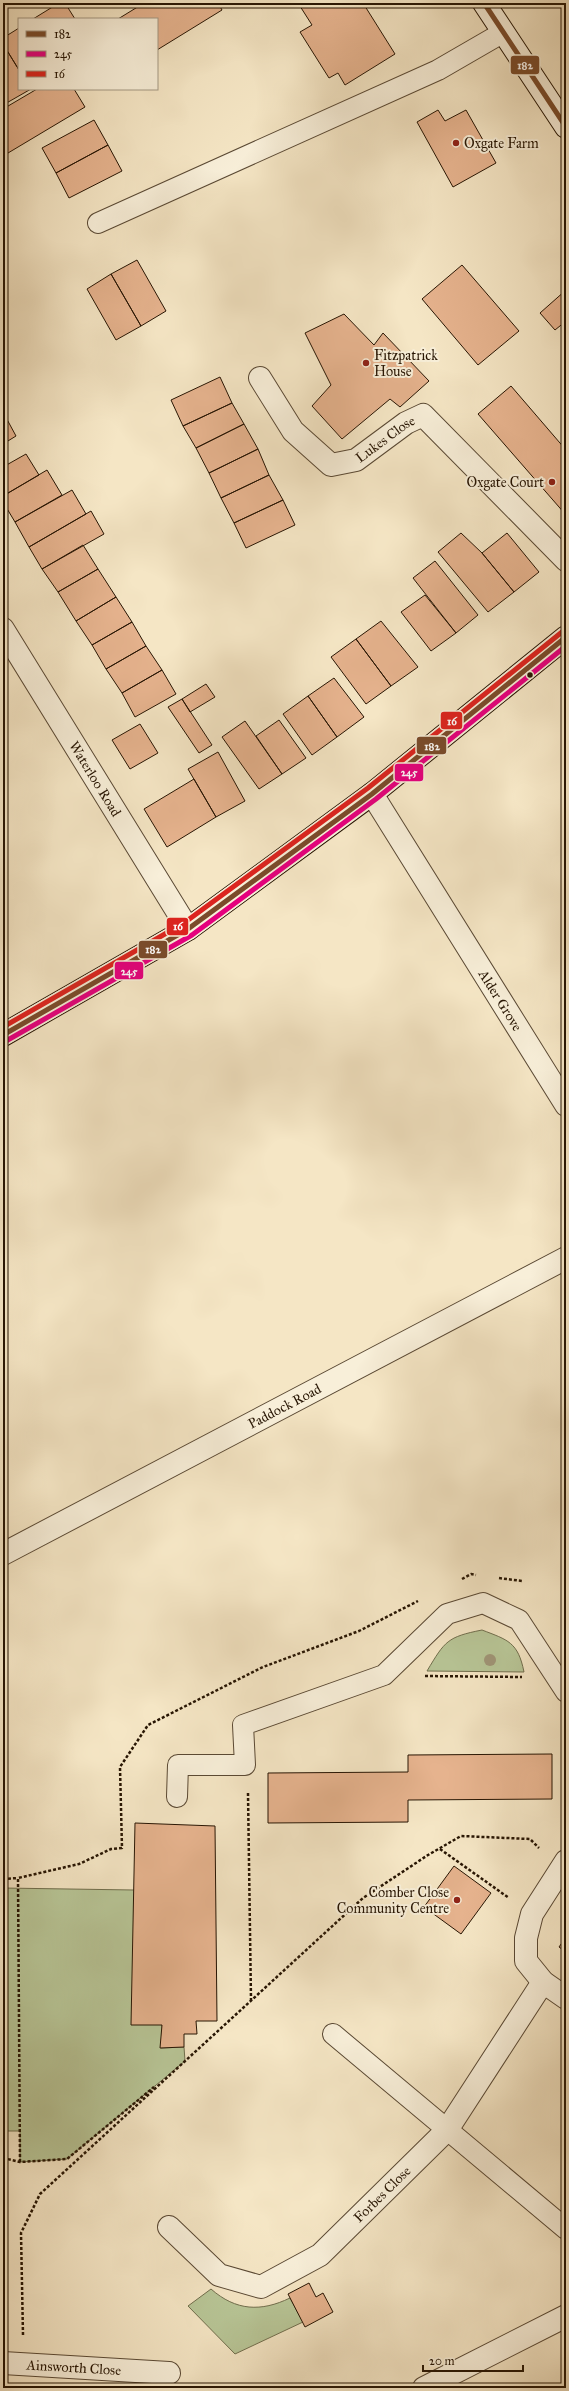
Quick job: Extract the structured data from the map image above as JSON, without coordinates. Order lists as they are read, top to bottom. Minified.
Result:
{"streets":{"street":["Lukes Close","Waterloo Road","Alder Grove","Paddock Road","Forbes Close","Ainsworth Close"]},"places":["Oxgate Farm","Fitzpatrick House","Oxgate Court","Comber Close Community Centre"],"lines":["transit line 182","transit line 16","transit line 245"],"legend":["182","245","16"],"scale_bar":"20 m"}
